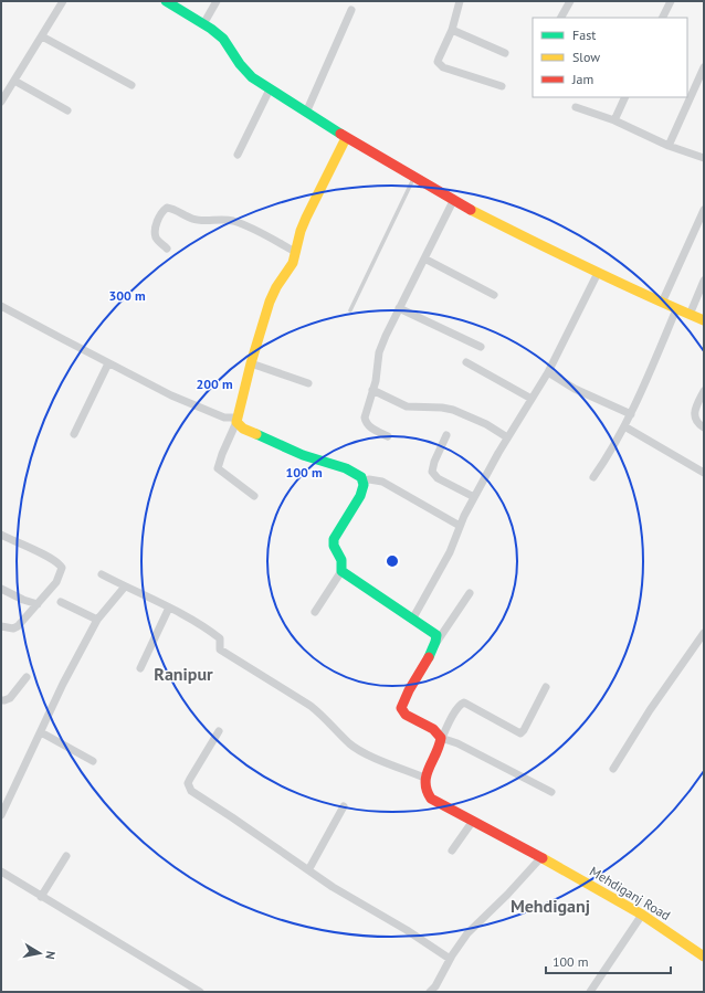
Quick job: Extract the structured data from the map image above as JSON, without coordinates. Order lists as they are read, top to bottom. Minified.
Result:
{"streets":{"street":["Mehdiganj Road"]},"districts":["Ranipur","Mehdiganj"],"legend":["Fast","Slow","Jam"],"scale_bar":"100 m","north":"right","rings":["300 m","200 m","100 m"]}
